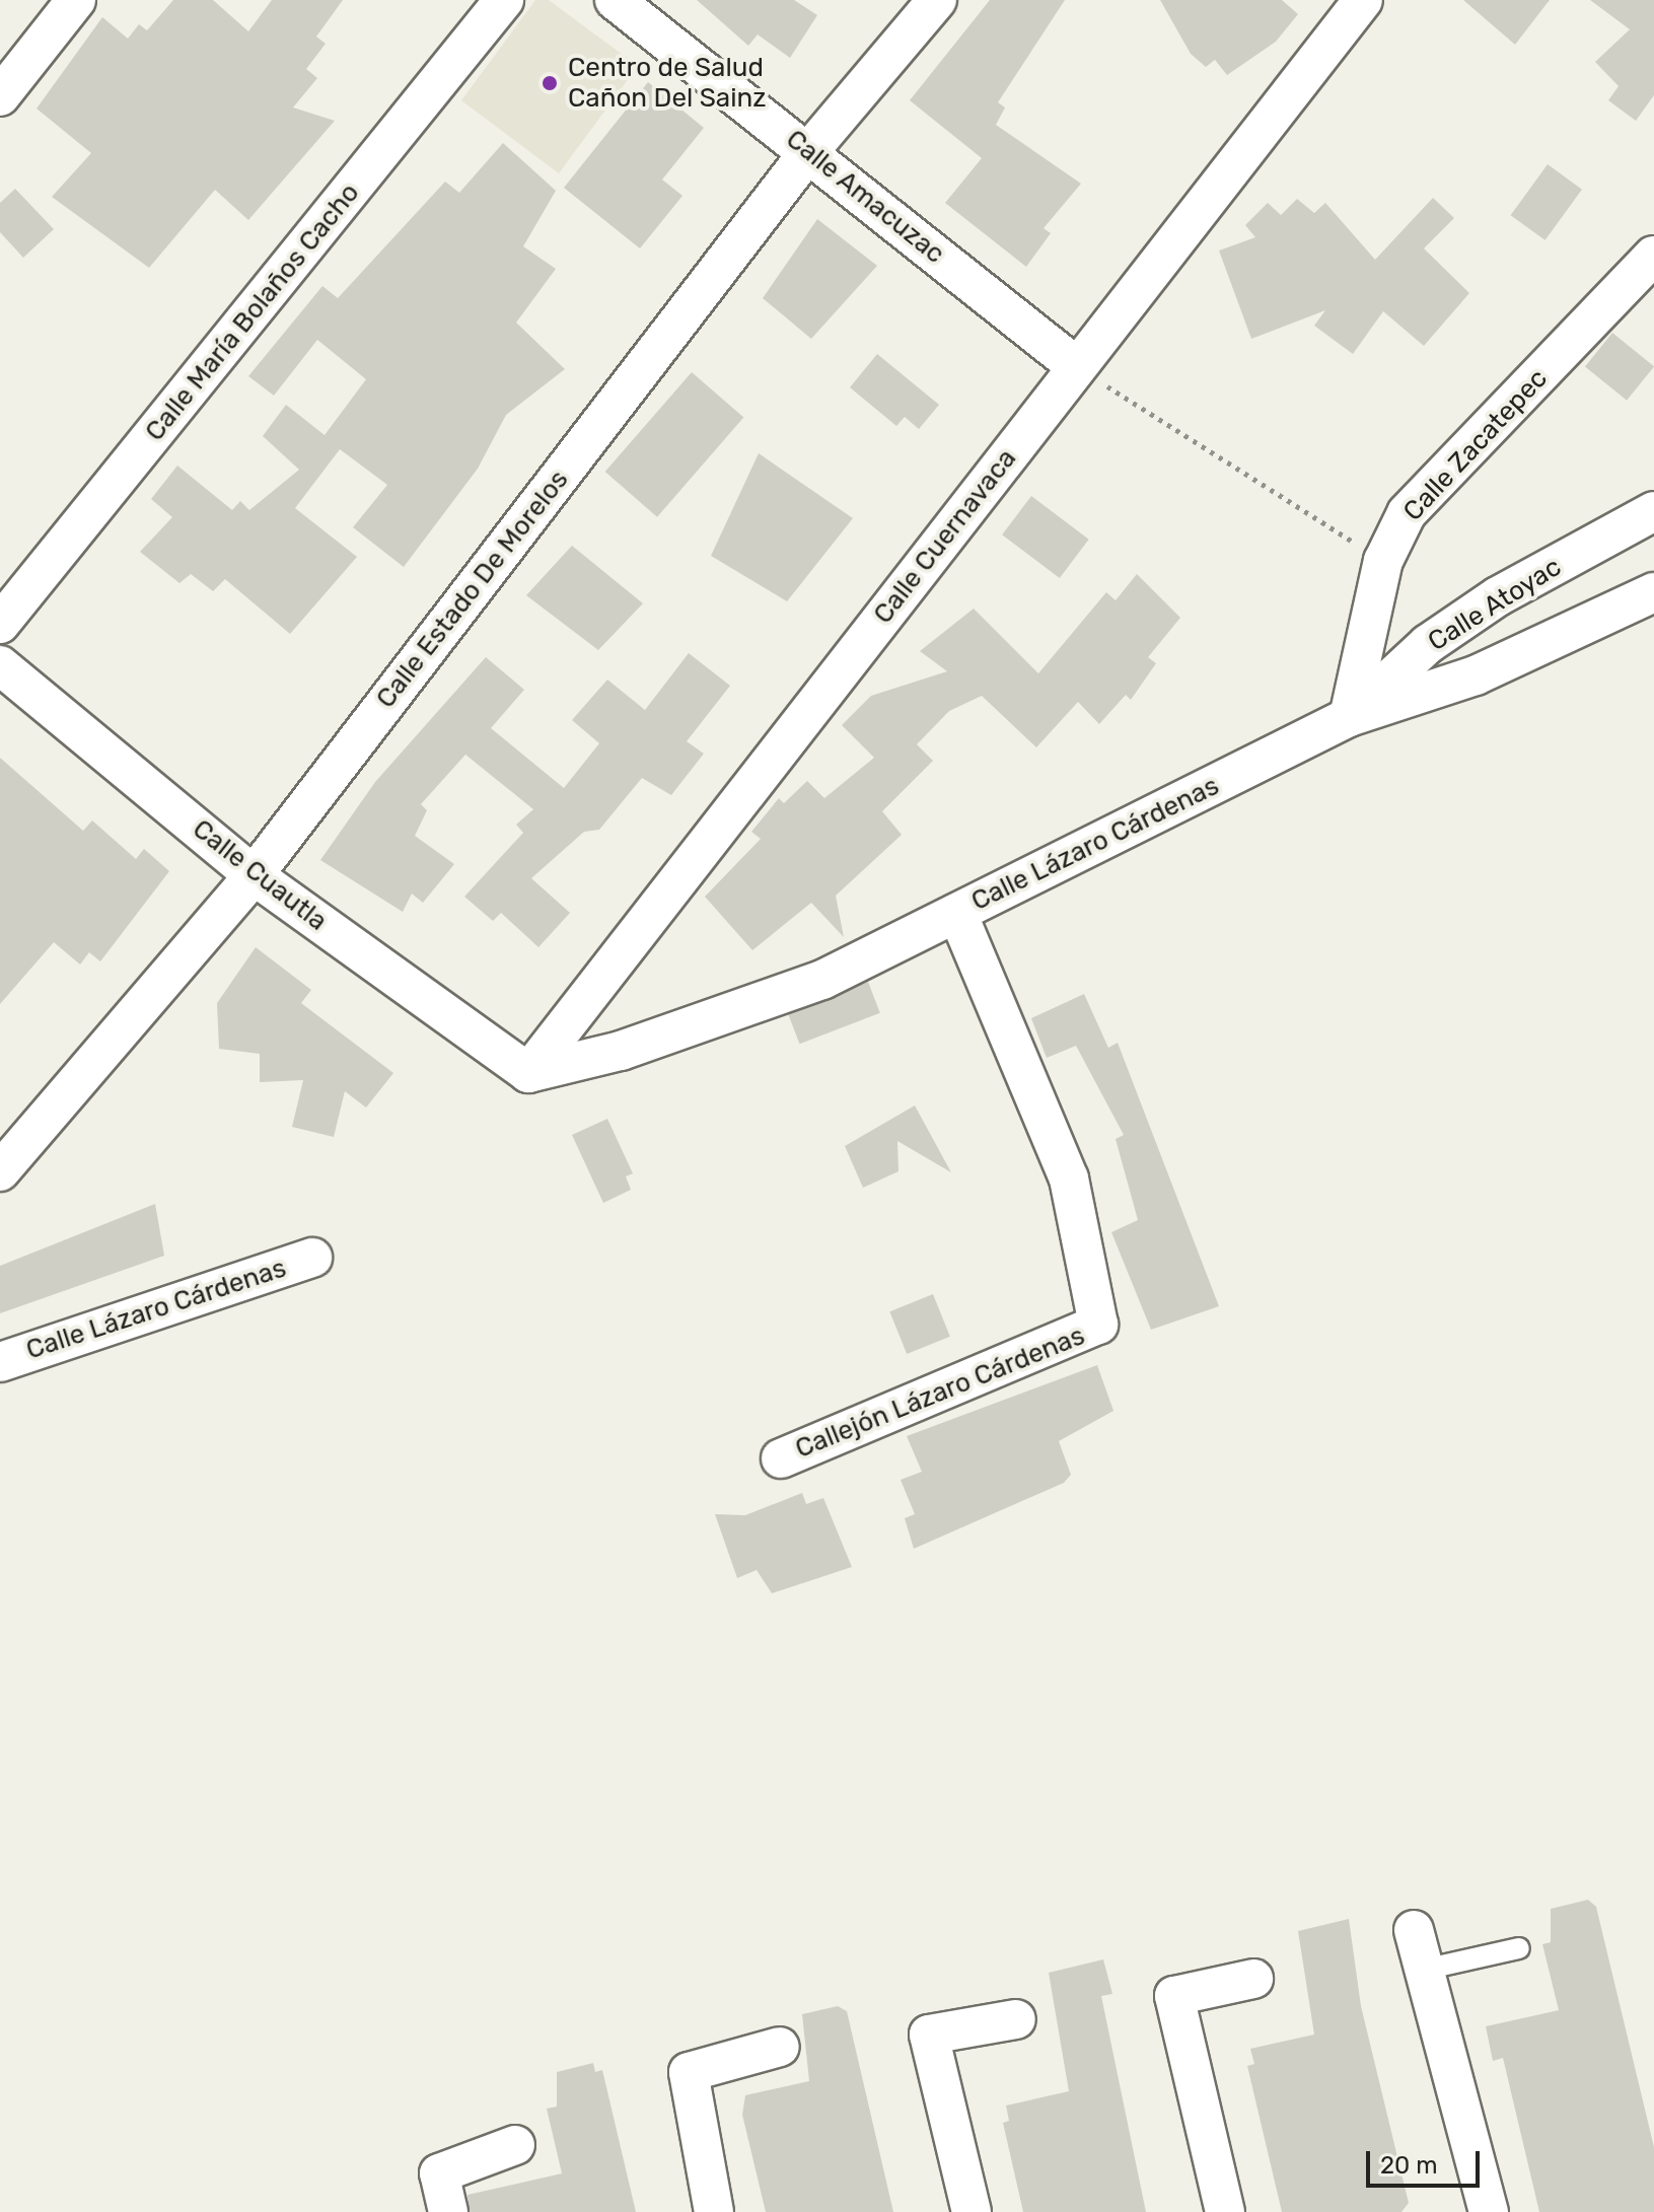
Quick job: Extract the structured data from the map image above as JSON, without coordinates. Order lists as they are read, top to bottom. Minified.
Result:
{"streets":{"street":["Calle Amacuzac","Calle María Bolaños Cacho","Calle Zacatepec","Calle Cuernavaca","Calle Estado De Morelos","Calle Atoyac","Calle Lázaro Cárdenas","Calle Cuautla","Callejón Lázaro Cárdenas"]},"crossings":[["Calle Amacuzac","Calle Cuernavaca"],["Calle Amacuzac","Calle Estado De Morelos"],["Calle Zacatepec","Calle Atoyac"],["Calle Zacatepec","Calle Lázaro Cárdenas"],["Calle Cuernavaca","Calle Lázaro Cárdenas"],["Calle Cuernavaca","Calle Cuautla"],["Calle Estado De Morelos","Calle Cuautla"],["Calle Atoyac","Calle Lázaro Cárdenas"],["Calle Lázaro Cárdenas","Calle Cuautla"],["Calle Lázaro Cárdenas","Callejón Lázaro Cárdenas"]],"places":["Centro de Salud Cañon Del Sainz"],"scale_bar":"20 m"}
